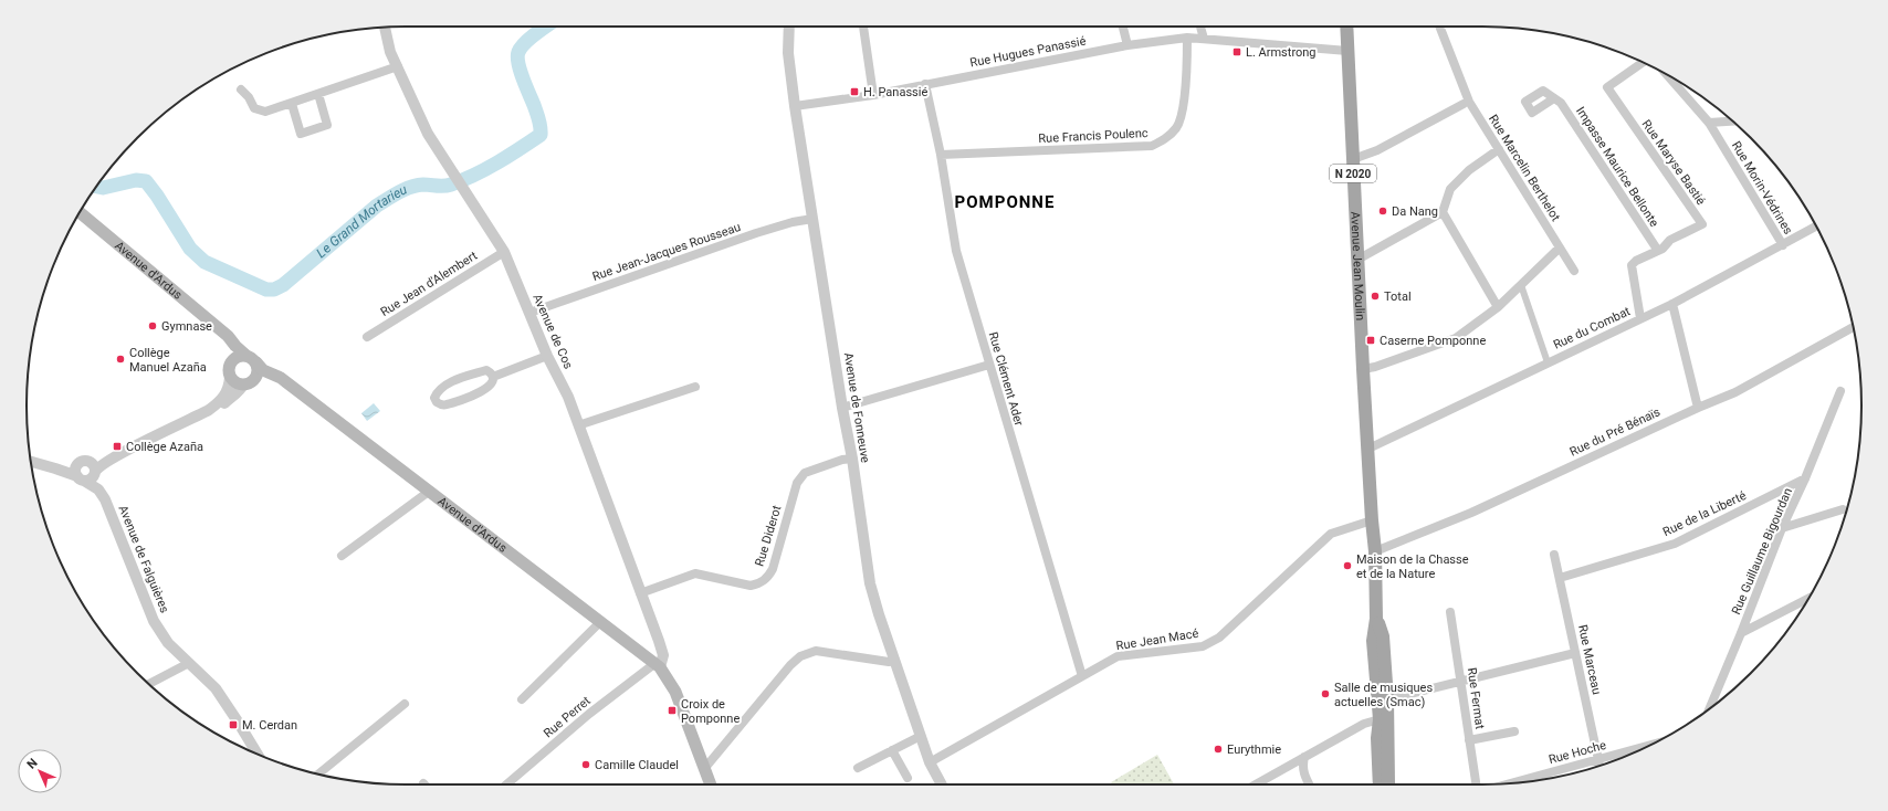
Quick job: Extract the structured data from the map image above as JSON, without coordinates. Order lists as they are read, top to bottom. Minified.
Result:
{"streets":{"main road":["N 2020","Avenue Jean Moulin","Avenue d'Ardus"],"street":["Rue Hugues Panassié","Rue Francis Poulenc","Rue Maryse Bastié","Impasse Maurice Bellonte","Rue Marcelin Berthelot","Rue Morin-Védrines","Rue Jean-Jacques Rousseau","Rue Jean d'Alembert","Rue du Combat","Avenue de Cos","Rue Clément Ader","Avenue de Fonneuve","Rue du Pré Bénaïs","Rue de la Liberté","Rue Diderot","Rue Guillaume Bigourdan","Avenue de Falguières","Rue Jean Macé","Rue Marceau","Rue Fermat","Rue Perret","Rue Hoche"]},"crossings":[["Rue Hugues Panassié","Rue Francis Poulenc"],["Rue Hugues Panassié","Avenue Jean Moulin"],["Rue Hugues Panassié","Rue Clément Ader"],["Rue Hugues Panassié","Avenue de Fonneuve"],["Rue Francis Poulenc","Rue Clément Ader"],["Rue Maryse Bastié","Impasse Maurice Bellonte"],["Rue Maryse Bastié","Rue du Combat"],["Rue Morin-Védrines","Rue du Combat"],["Rue Jean-Jacques Rousseau","Avenue de Cos"],["Rue Jean-Jacques Rousseau","Avenue de Fonneuve"],["Avenue Jean Moulin","Rue du Combat"],["Avenue Jean Moulin","Rue du Pré Bénaïs"],["Avenue Jean Moulin","Rue Jean Macé"],["Avenue d'Ardus","Avenue de Cos"],["Avenue d'Ardus","Rue Perret"],["Rue Jean d'Alembert","Avenue de Cos"],["Avenue de Cos","Rue Diderot"],["Avenue de Cos","Rue Perret"],["Rue Clément Ader","Rue Jean Macé"],["Avenue de Fonneuve","Rue Diderot"],["Avenue de Fonneuve","Rue Jean Macé"],["Rue de la Liberté","Rue Guillaume Bigourdan"],["Rue de la Liberté","Rue Marceau"],["Rue Marceau","Rue Hoche"]],"districts":["POMPONNE"],"water":["Le Grand Mortarieu"],"places":{"transit":["L. Armstrong","H. Panassié","Caserne Pomponne","Collège Azaña","Croix de Pomponne","M. Cerdan"],"other":["Da Nang","Total","Gymnase","Collège Manuel Azaña","Maison de la Chasse et de la Nature","Salle de musiques actuelles (Smac)","Eurythmie","Camille Claudel"]},"north":"top left"}
